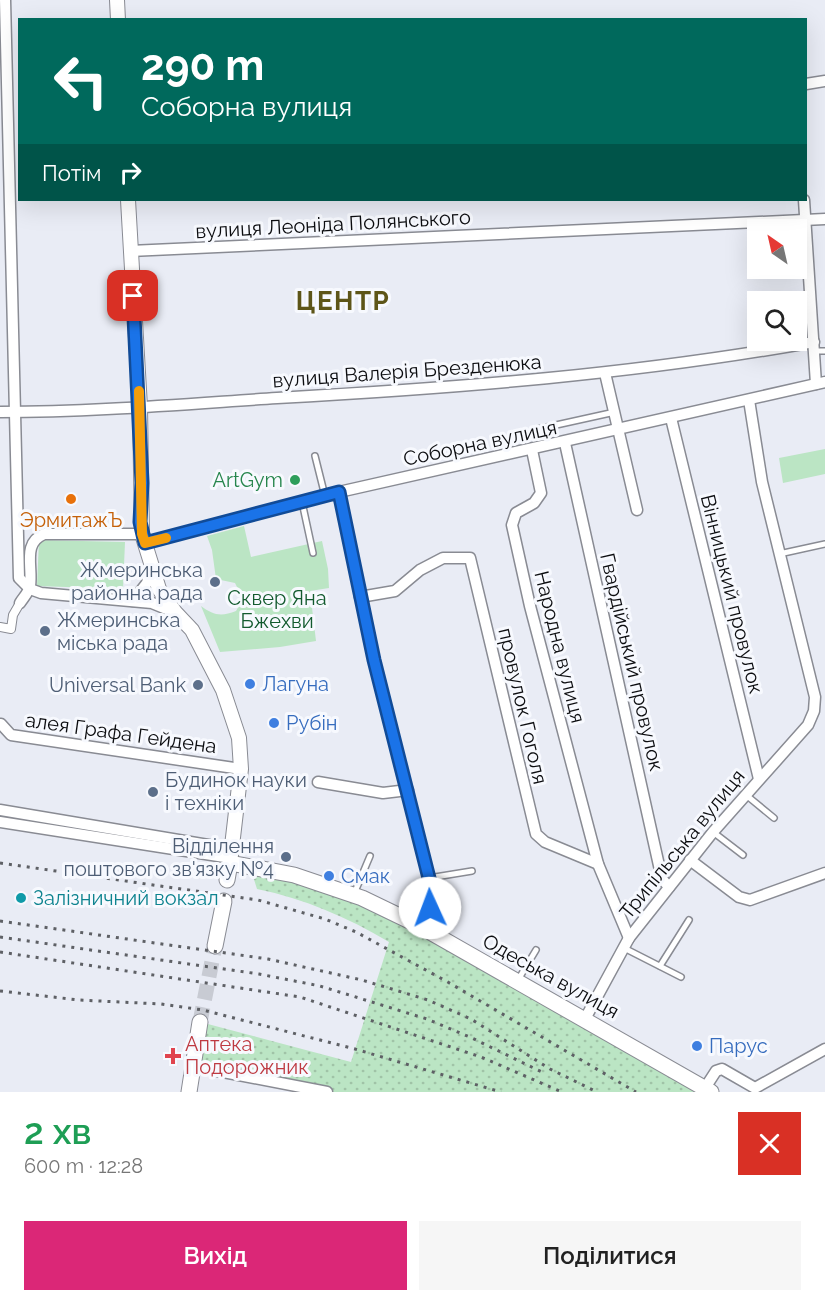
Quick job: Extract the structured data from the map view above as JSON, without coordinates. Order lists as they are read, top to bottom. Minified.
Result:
{"streets":{"main road":["Одеська вулиця"],"street":["вулиця Леоніда Полянського","вулиця Валерія Брезденюка","Соборна вулиця","Вінницький провулок","Народна вулиця","Гвардійський провулок","провулок Гоголя","алея Графа Гейдена","Трипільська вулиця"]},"crossings":[["Соборна вулиця","Вінницький провулок"],["Соборна вулиця","Народна вулиця"],["Соборна вулиця","Гвардійський провулок"],["Вінницький провулок","Трипільська вулиця"],["Народна вулиця","провулок Гоголя"],["Гвардійський провулок","Трипільська вулиця"],["Трипільська вулиця","Одеська вулиця"]],"districts":["ЦЕНТР"],"parks":["Сквер Яна Бжехви"],"places":{"other":["ArtGym","ЭрмитажЪ","Жмеринська районна рада","Жмеринська міська рада","Лагуна","Universal Bank","Рубін","Будинок науки і техніки","Відділення поштового зв'язку №4","Смак","Залізничний вокзал","Парус"],"health":["Аптека Подорожник"]},"north":"top left","page":{"turn":["290 m","Соборна вулиця"],"then":"Потім","heading":["2 хв","600 m · 12:28"],"buttons":["Вихід","Поділитися"]}}
